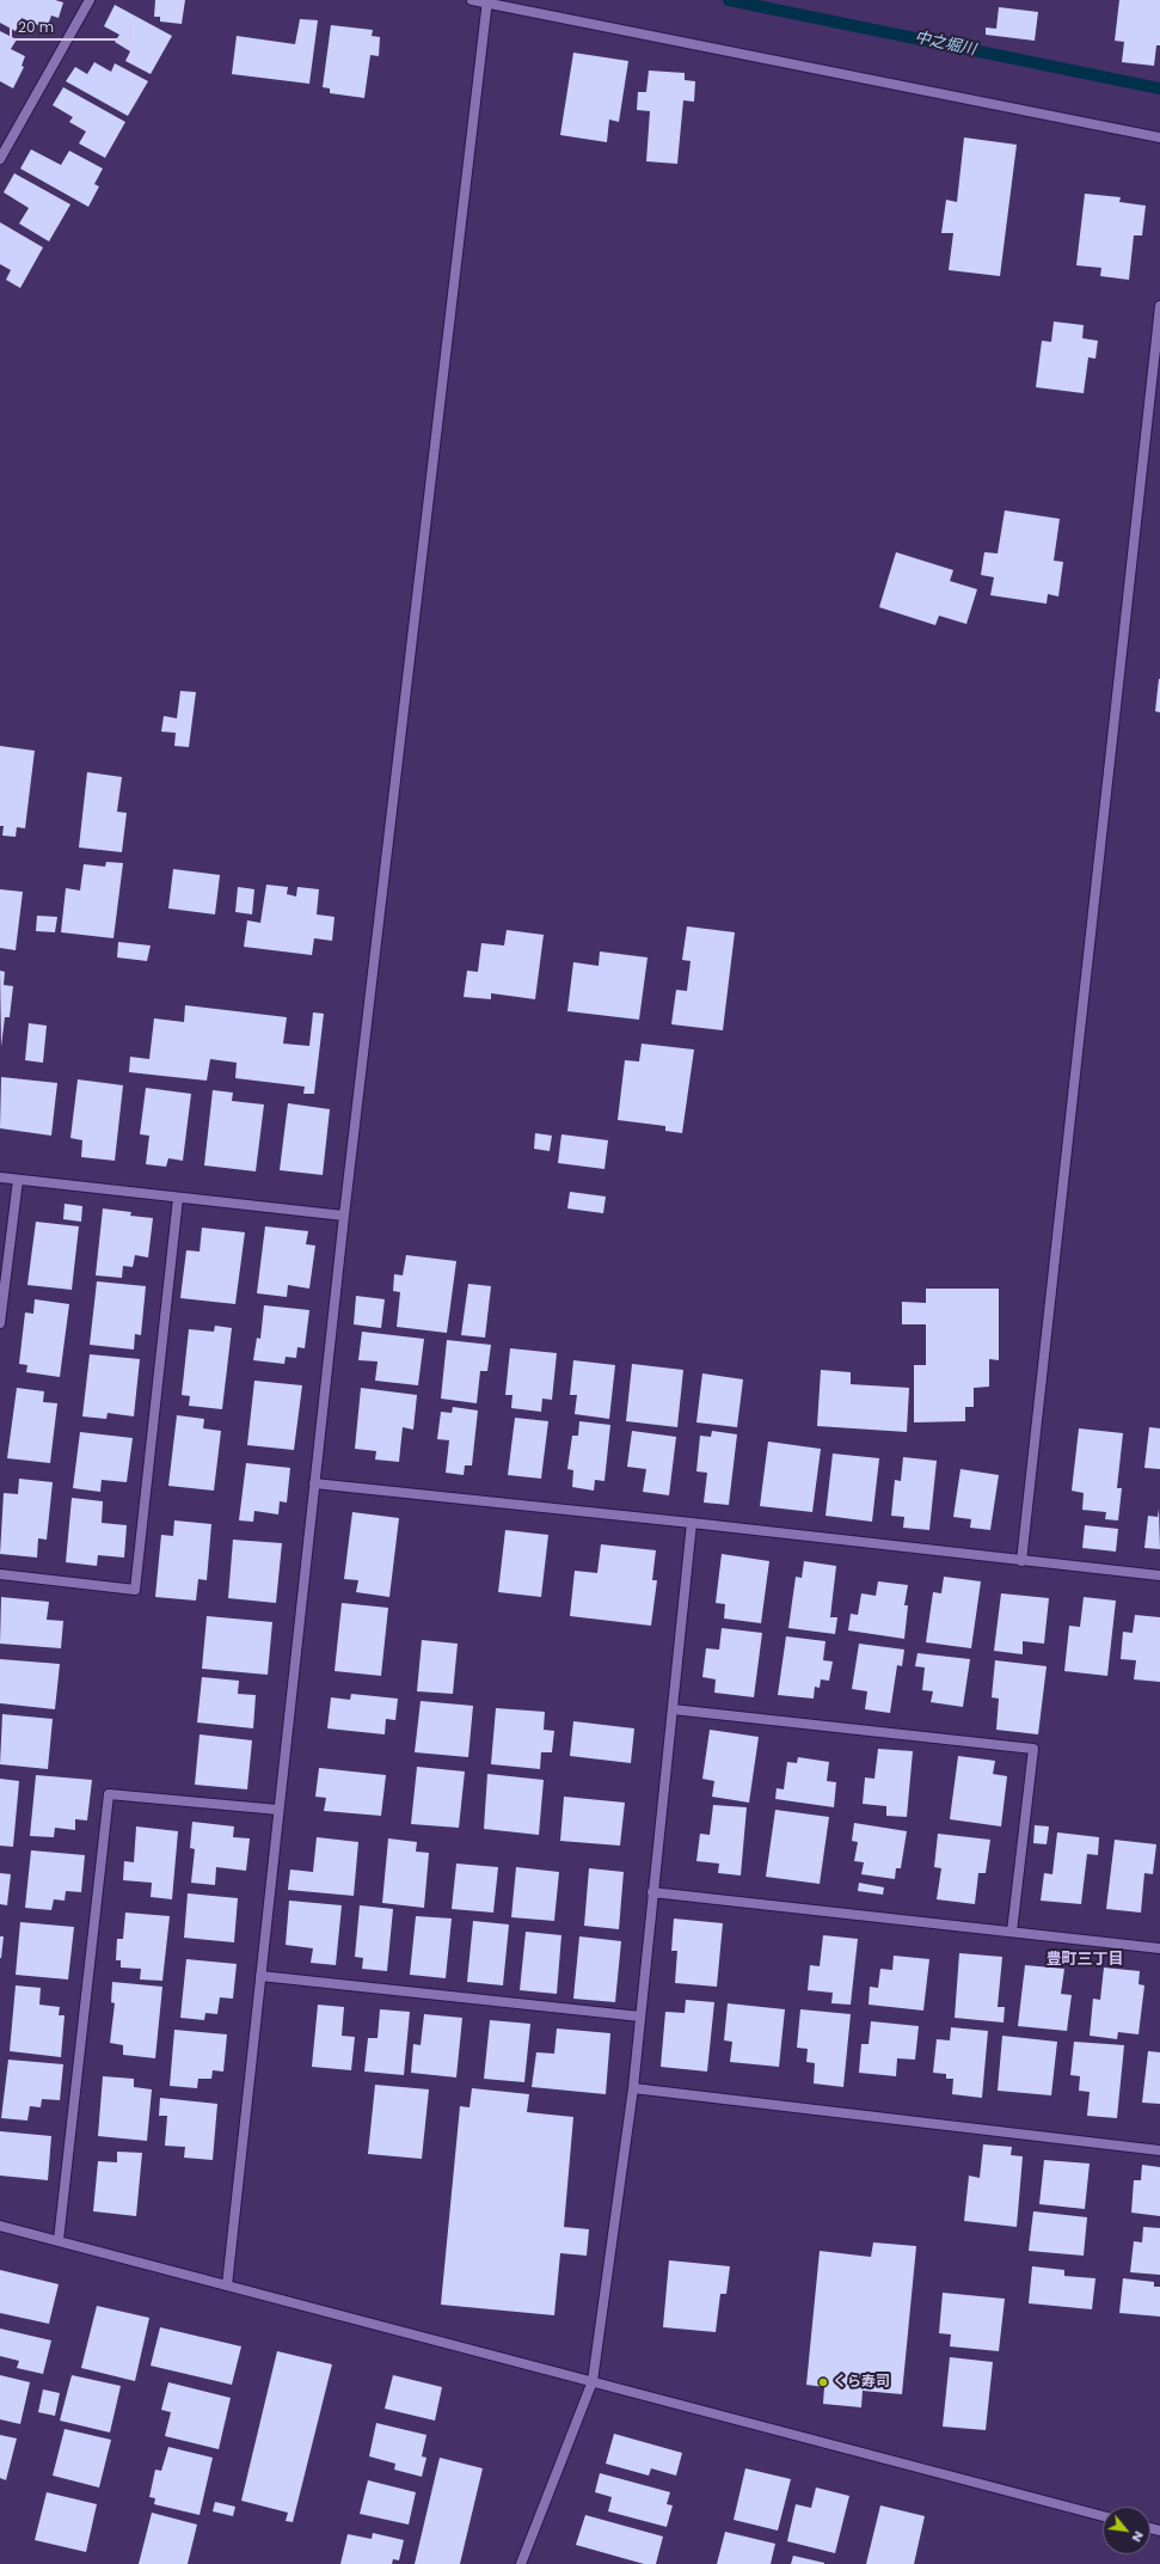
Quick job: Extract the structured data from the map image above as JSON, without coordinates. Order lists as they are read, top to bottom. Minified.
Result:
{"districts":["豊町三丁目"],"water":["中之堀川"],"places":["くら寿司"],"scale_bar":"20 m","north":"bottom right"}
